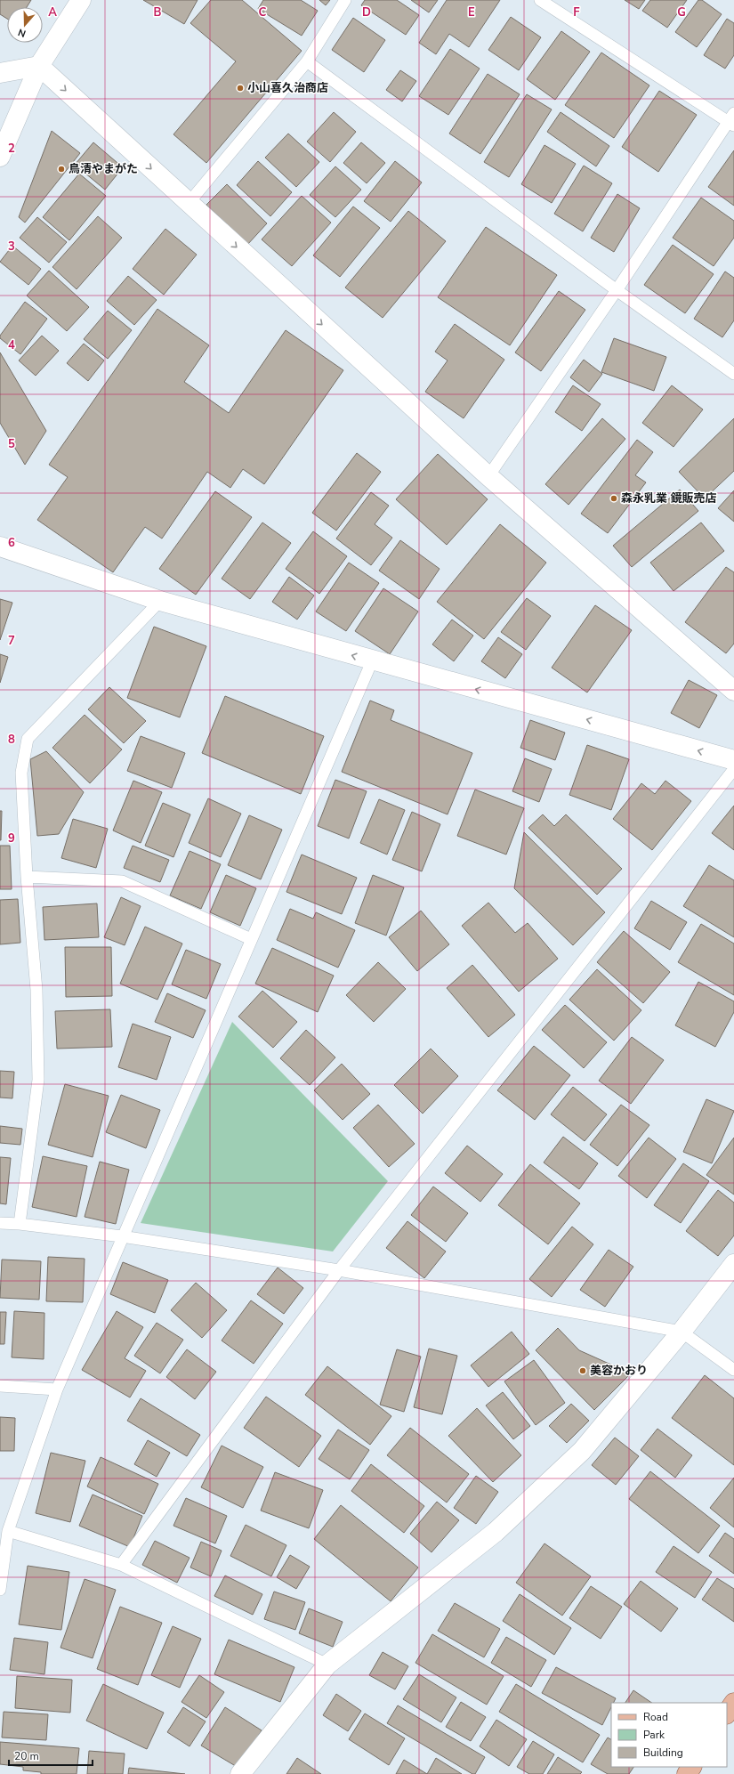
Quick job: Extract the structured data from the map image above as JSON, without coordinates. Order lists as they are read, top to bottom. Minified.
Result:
{"places":["小山喜久治商店","鳥清やまがた","森永乳業 鏡販売店","美容かおり"],"legend":["Road","Park","Building"],"scale_bar":"20 m","north":"bottom","grid":{"columns":["A","B","C","D","E","F","G"],"rows":["2","3","4","5","6","7","8","9"]}}
